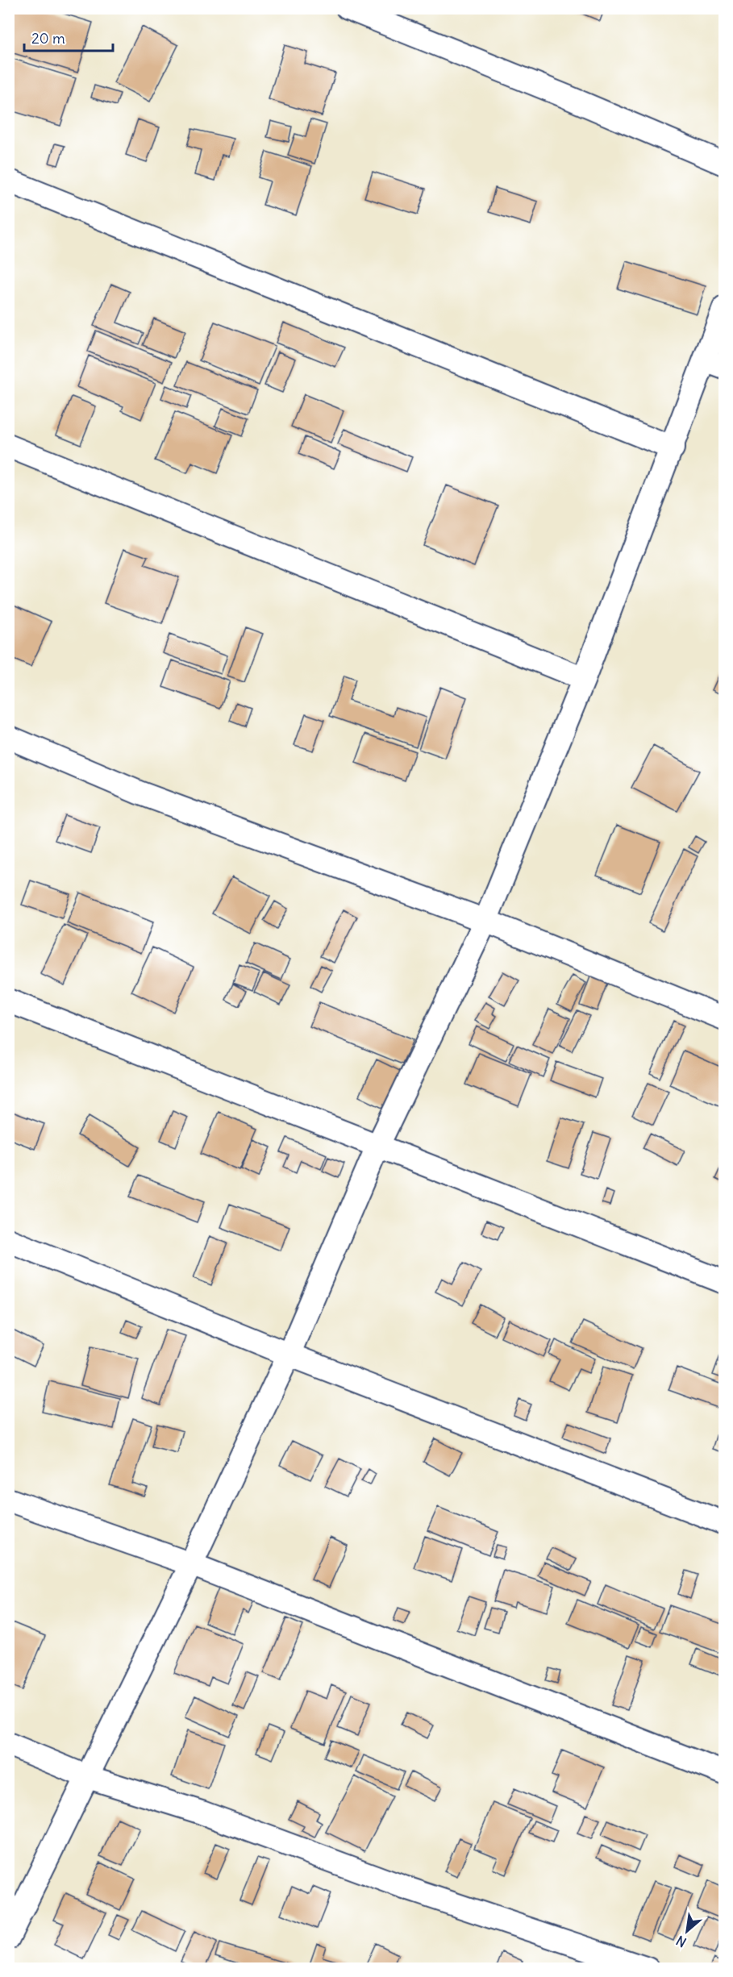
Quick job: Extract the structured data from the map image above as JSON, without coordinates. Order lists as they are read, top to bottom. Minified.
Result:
{"scale_bar":"20 m","north":"bottom left"}
